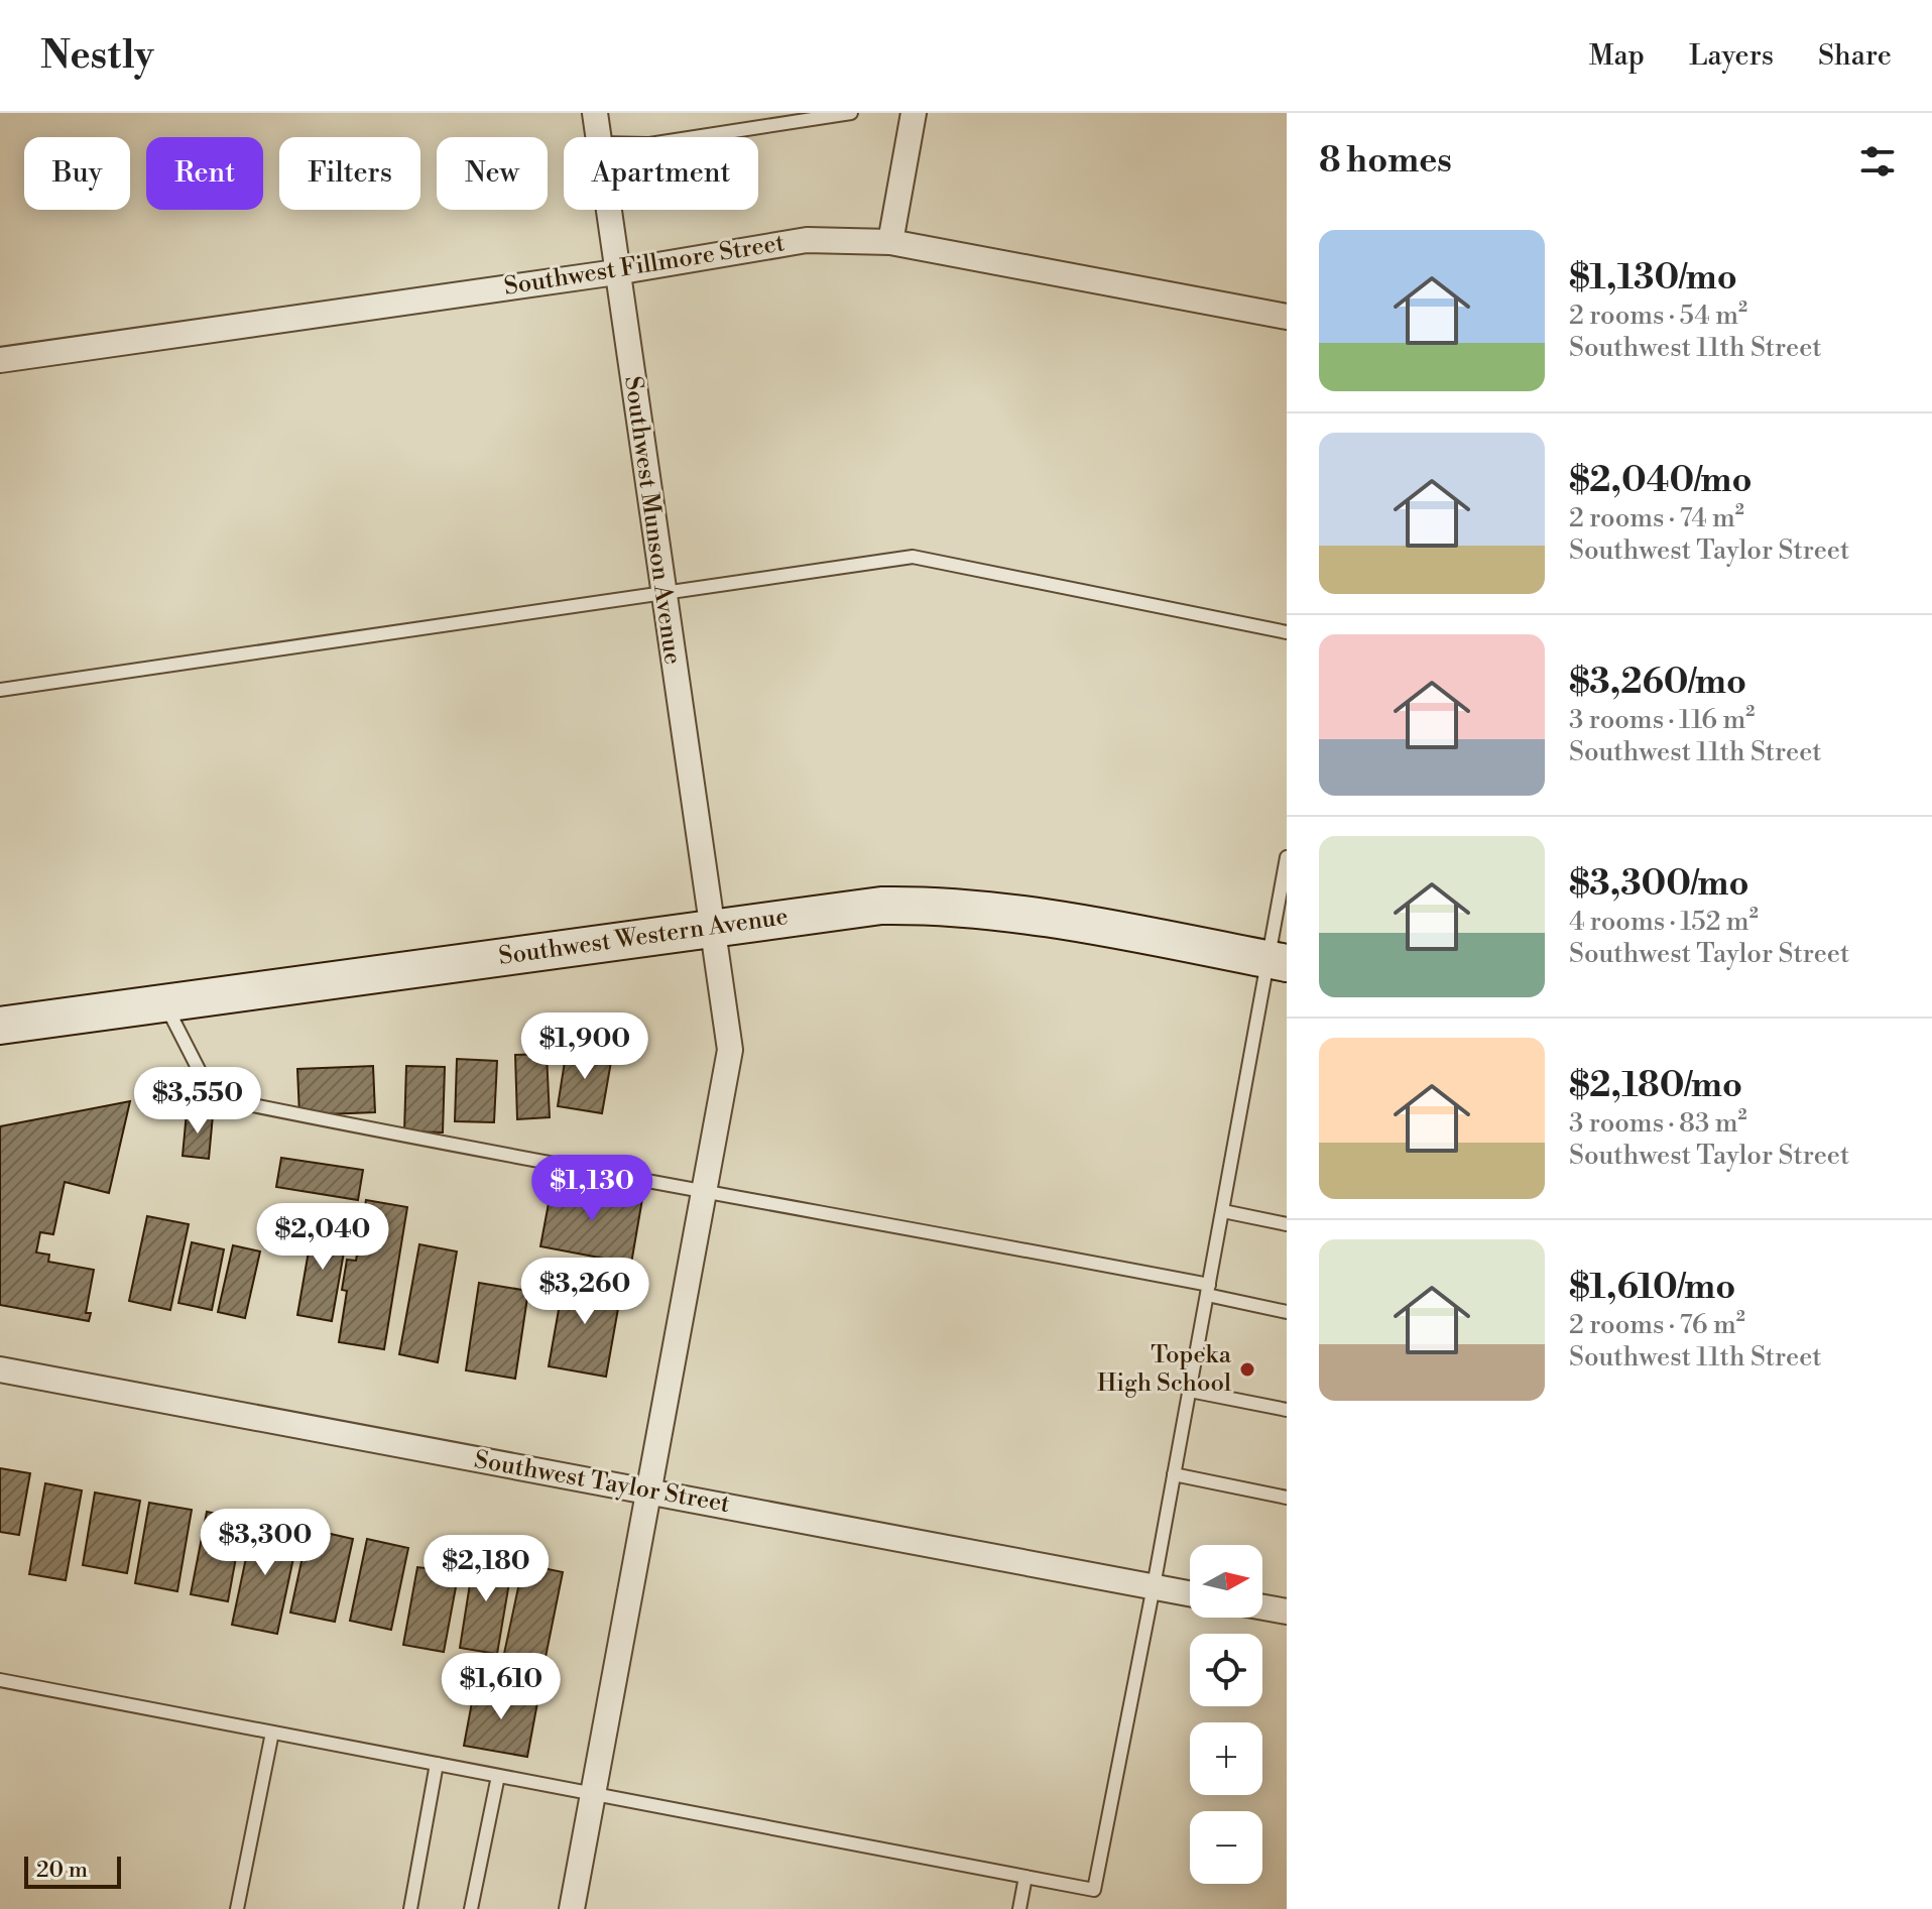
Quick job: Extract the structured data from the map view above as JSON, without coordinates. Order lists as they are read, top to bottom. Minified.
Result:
{"streets":{"street":["Southwest Fillmore Street","Southwest Munson Avenue","Southwest Western Avenue","Southwest Taylor Street"]},"crossings":[["Southwest Fillmore Street","Southwest Munson Avenue"],["Southwest Munson Avenue","Southwest Western Avenue"],["Southwest Munson Avenue","Southwest Taylor Street"]],"places":["Topeka High School"],"scale_bar":"20 m","north":"right","page":{"header":"Nestly","nav":["Map","Layers","Share"],"heading":"8 homes","chip":["Buy","Rent","Filters","New","Apartment"],"list":[{"name":"$1,130/mo","note":"2 rooms · 54 m² · Southwest 11th Street"},{"name":"$2,040/mo","note":"2 rooms · 74 m² · Southwest Taylor Street"},{"name":"$3,260/mo","note":"3 rooms · 116 m² · Southwest 11th Street"},{"name":"$3,300/mo","note":"4 rooms · 152 m² · Southwest Taylor Street"},{"name":"$2,180/mo","note":"3 rooms · 83 m² · Southwest Taylor Street"},{"name":"$1,610/mo","note":"2 rooms · 76 m² · Southwest 11th Street"}],"price":["$1,900","$3,550","$1,130","$2,040","$3,260","$3,300","$2,180","$1,610"],"map_buttons":["+","−"],"scale":"20 m"}}
